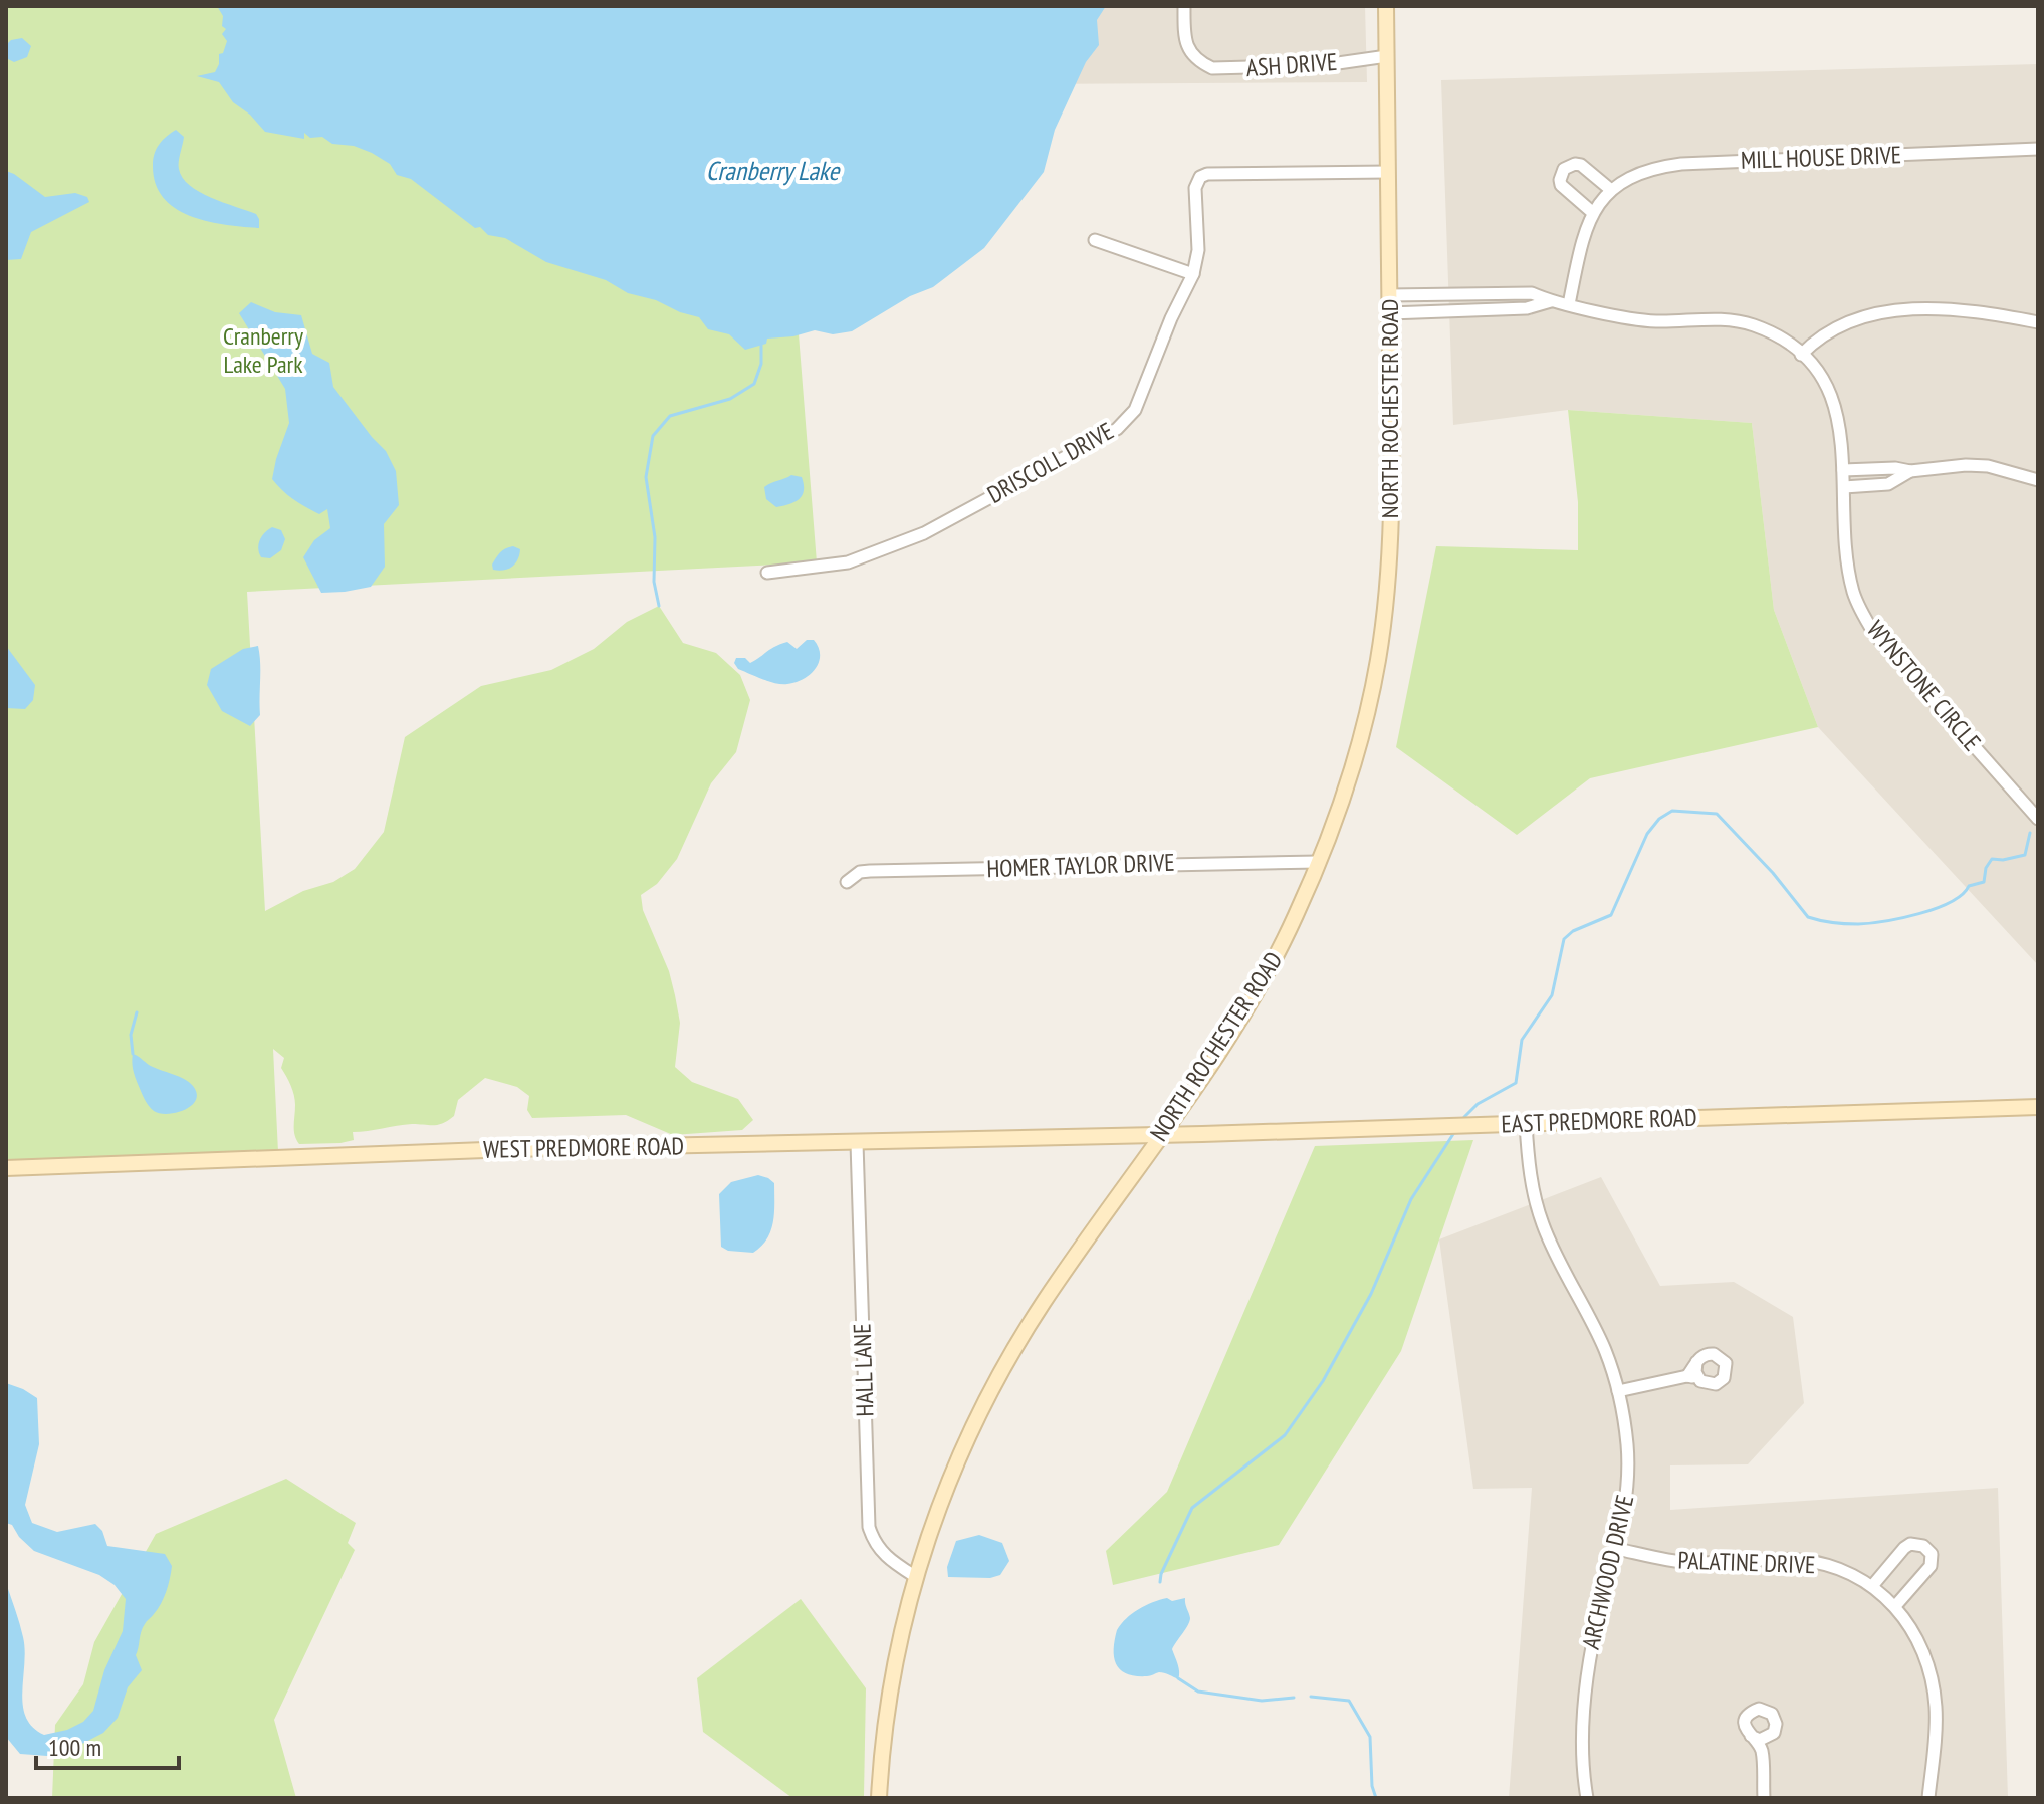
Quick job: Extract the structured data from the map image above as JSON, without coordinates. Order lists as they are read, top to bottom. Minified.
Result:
{"streets":{"street":["ASH DRIVE","MILL HOUSE DRIVE","NORTH ROCHESTER ROAD","DRISCOLL DRIVE","WYNSTONE CIRCLE","HOMER TAYLOR DRIVE","EAST PREDMORE ROAD","WEST PREDMORE ROAD","HALL LANE","PALATINE DRIVE","ARCHWOOD DRIVE"]},"crossings":[["ASH DRIVE","NORTH ROCHESTER ROAD"],["MILL HOUSE DRIVE","WYNSTONE CIRCLE"],["NORTH ROCHESTER ROAD","DRISCOLL DRIVE"],["NORTH ROCHESTER ROAD","WYNSTONE CIRCLE"],["NORTH ROCHESTER ROAD","HOMER TAYLOR DRIVE"],["NORTH ROCHESTER ROAD","EAST PREDMORE ROAD"],["NORTH ROCHESTER ROAD","WEST PREDMORE ROAD"],["NORTH ROCHESTER ROAD","HALL LANE"],["EAST PREDMORE ROAD","WEST PREDMORE ROAD"],["EAST PREDMORE ROAD","ARCHWOOD DRIVE"],["WEST PREDMORE ROAD","HALL LANE"],["PALATINE DRIVE","ARCHWOOD DRIVE"]],"water":["Cranberry Lake"],"parks":["Cranberry Lake Park"],"scale_bar":"100 m"}
